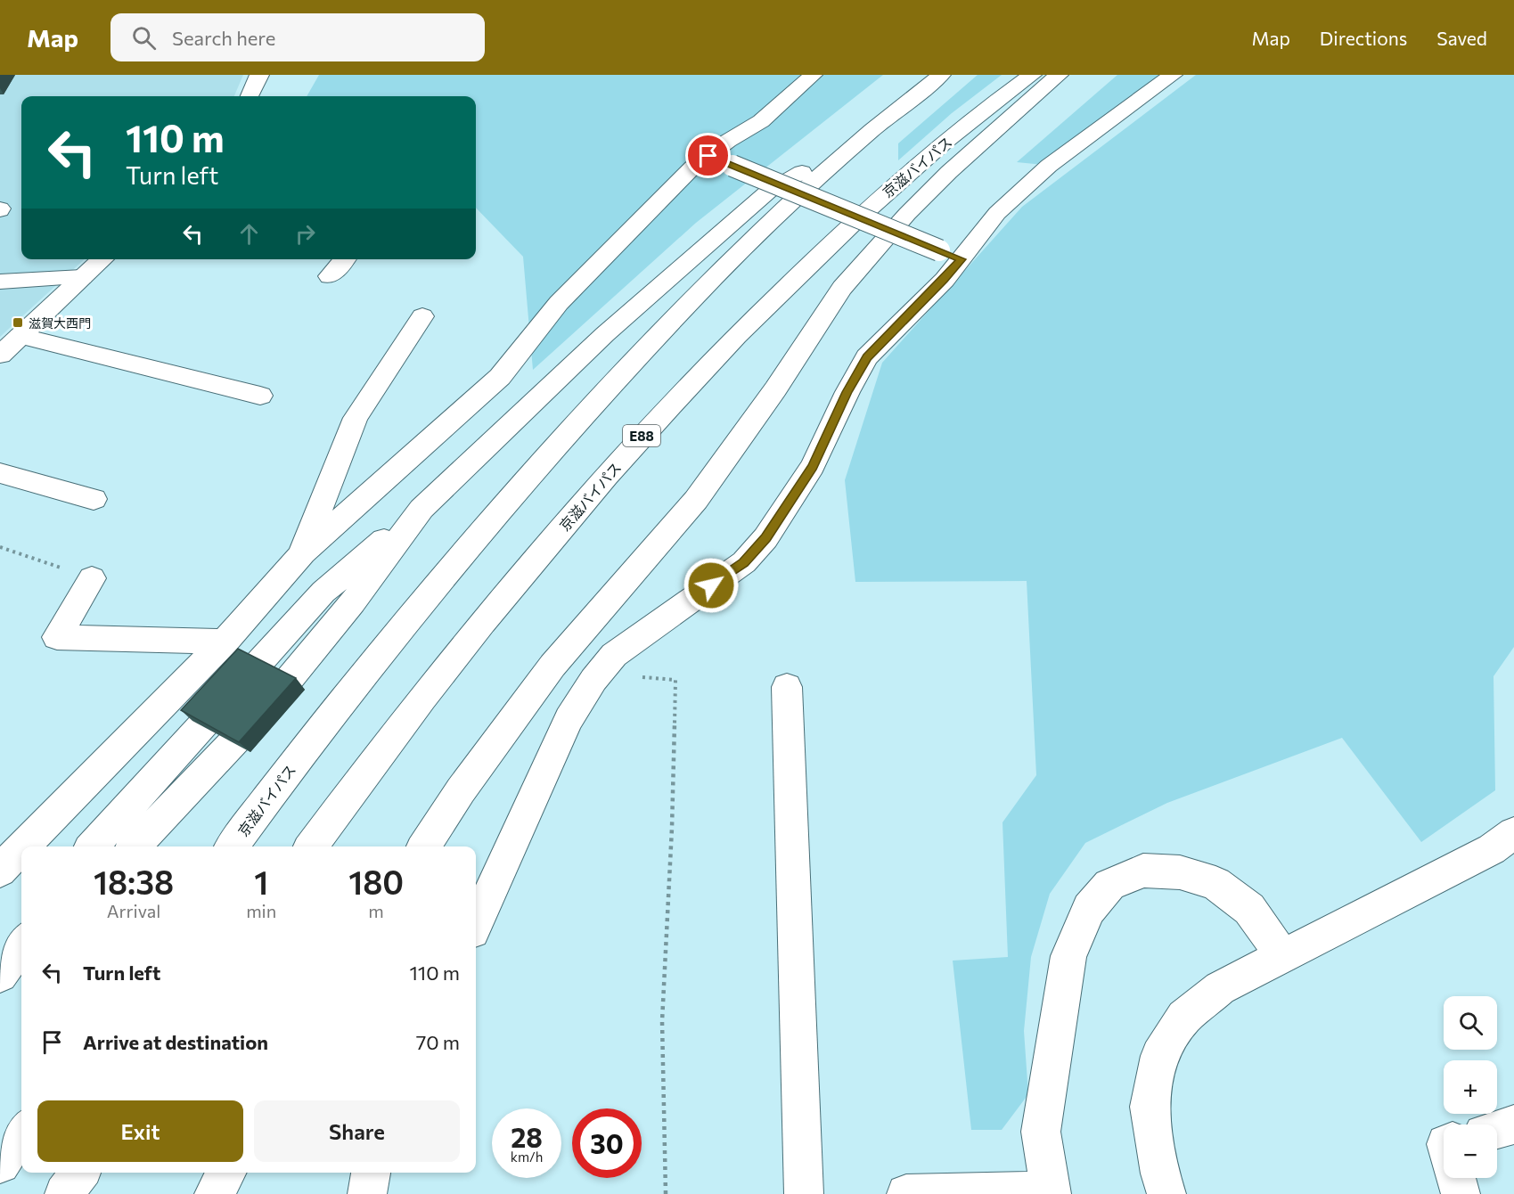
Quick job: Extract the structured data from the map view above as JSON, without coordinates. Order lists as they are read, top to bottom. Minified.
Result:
{"streets":{"main road":["京滋バイパス","E88"]},"places":{"transit":["滋賀大西門"]},"page":{"header":"Map","search":"Search here","nav":["Map","Directions","Saved"],"turn":["110 m","Turn left"],"eta":["18:38","Arrival","1","min","180","m"],"list":[{"name":"Turn left","value":"110 m"},{"name":"Arrive at destination","value":"70 m"}],"map_buttons":["+","−"],"buttons":["Exit","Share"],"speed":"28 km/h","limit":"30"}}
